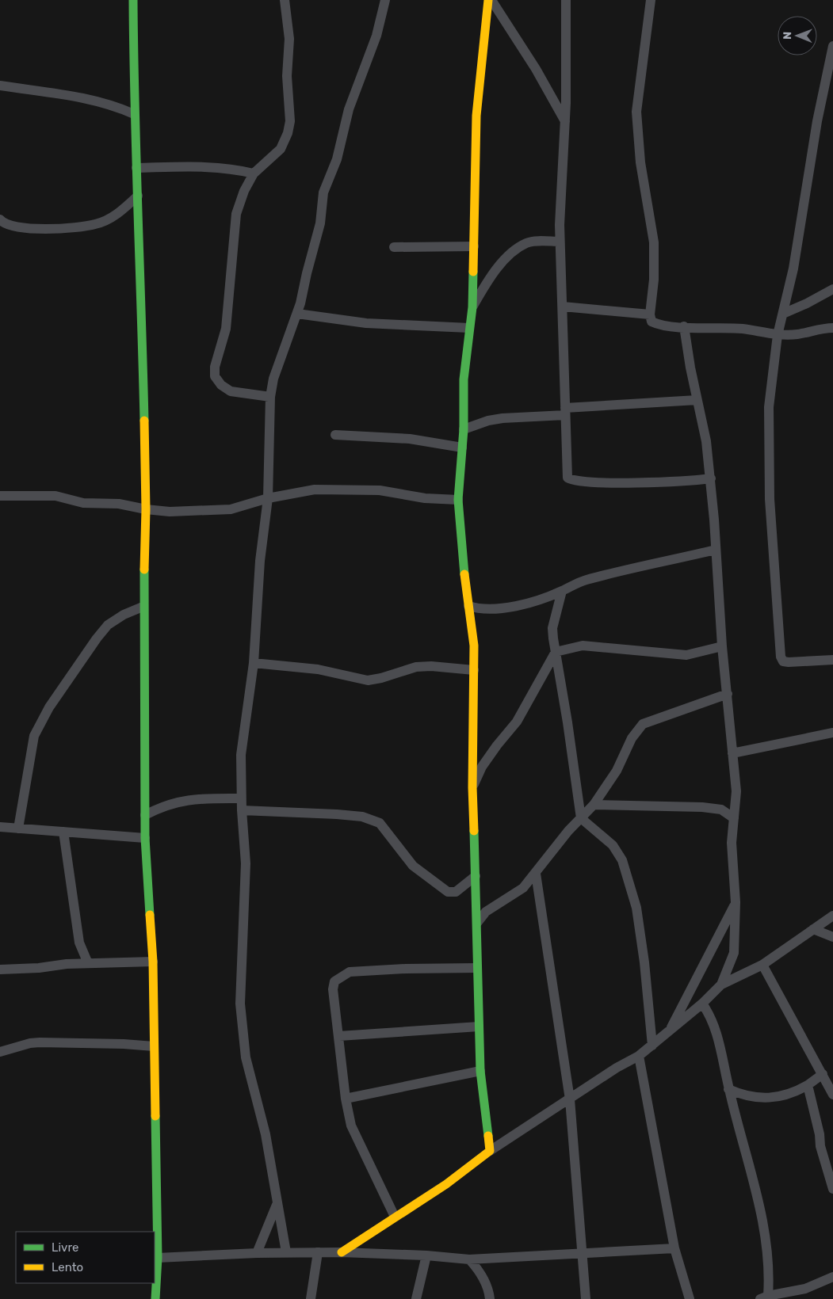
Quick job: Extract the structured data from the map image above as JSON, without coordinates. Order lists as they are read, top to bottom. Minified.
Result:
{"legend":["Livre","Lento"],"north":"left"}
